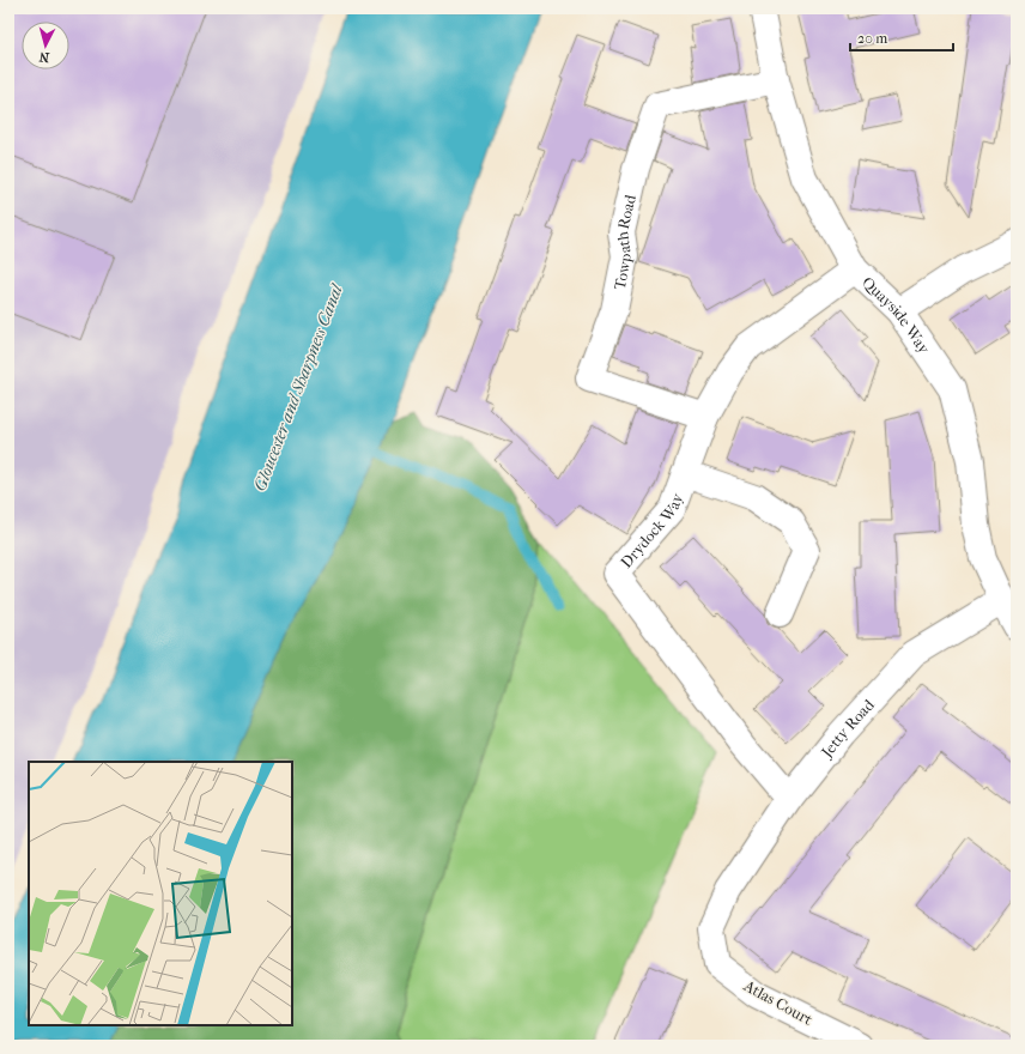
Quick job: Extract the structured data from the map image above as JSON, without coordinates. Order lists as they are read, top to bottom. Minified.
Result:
{"streets":{"street":["Towpath Road","Quayside Way","Drydock Way","Jetty Road","Atlas Court"]},"crossings":[["Towpath Road","Quayside Way"],["Towpath Road","Drydock Way"],["Quayside Way","Drydock Way"],["Quayside Way","Jetty Road"],["Drydock Way","Jetty Road"],["Jetty Road","Atlas Court"]],"water":["Gloucester and Sharpness Canal"],"scale_bar":"20 m","north":"bottom"}
